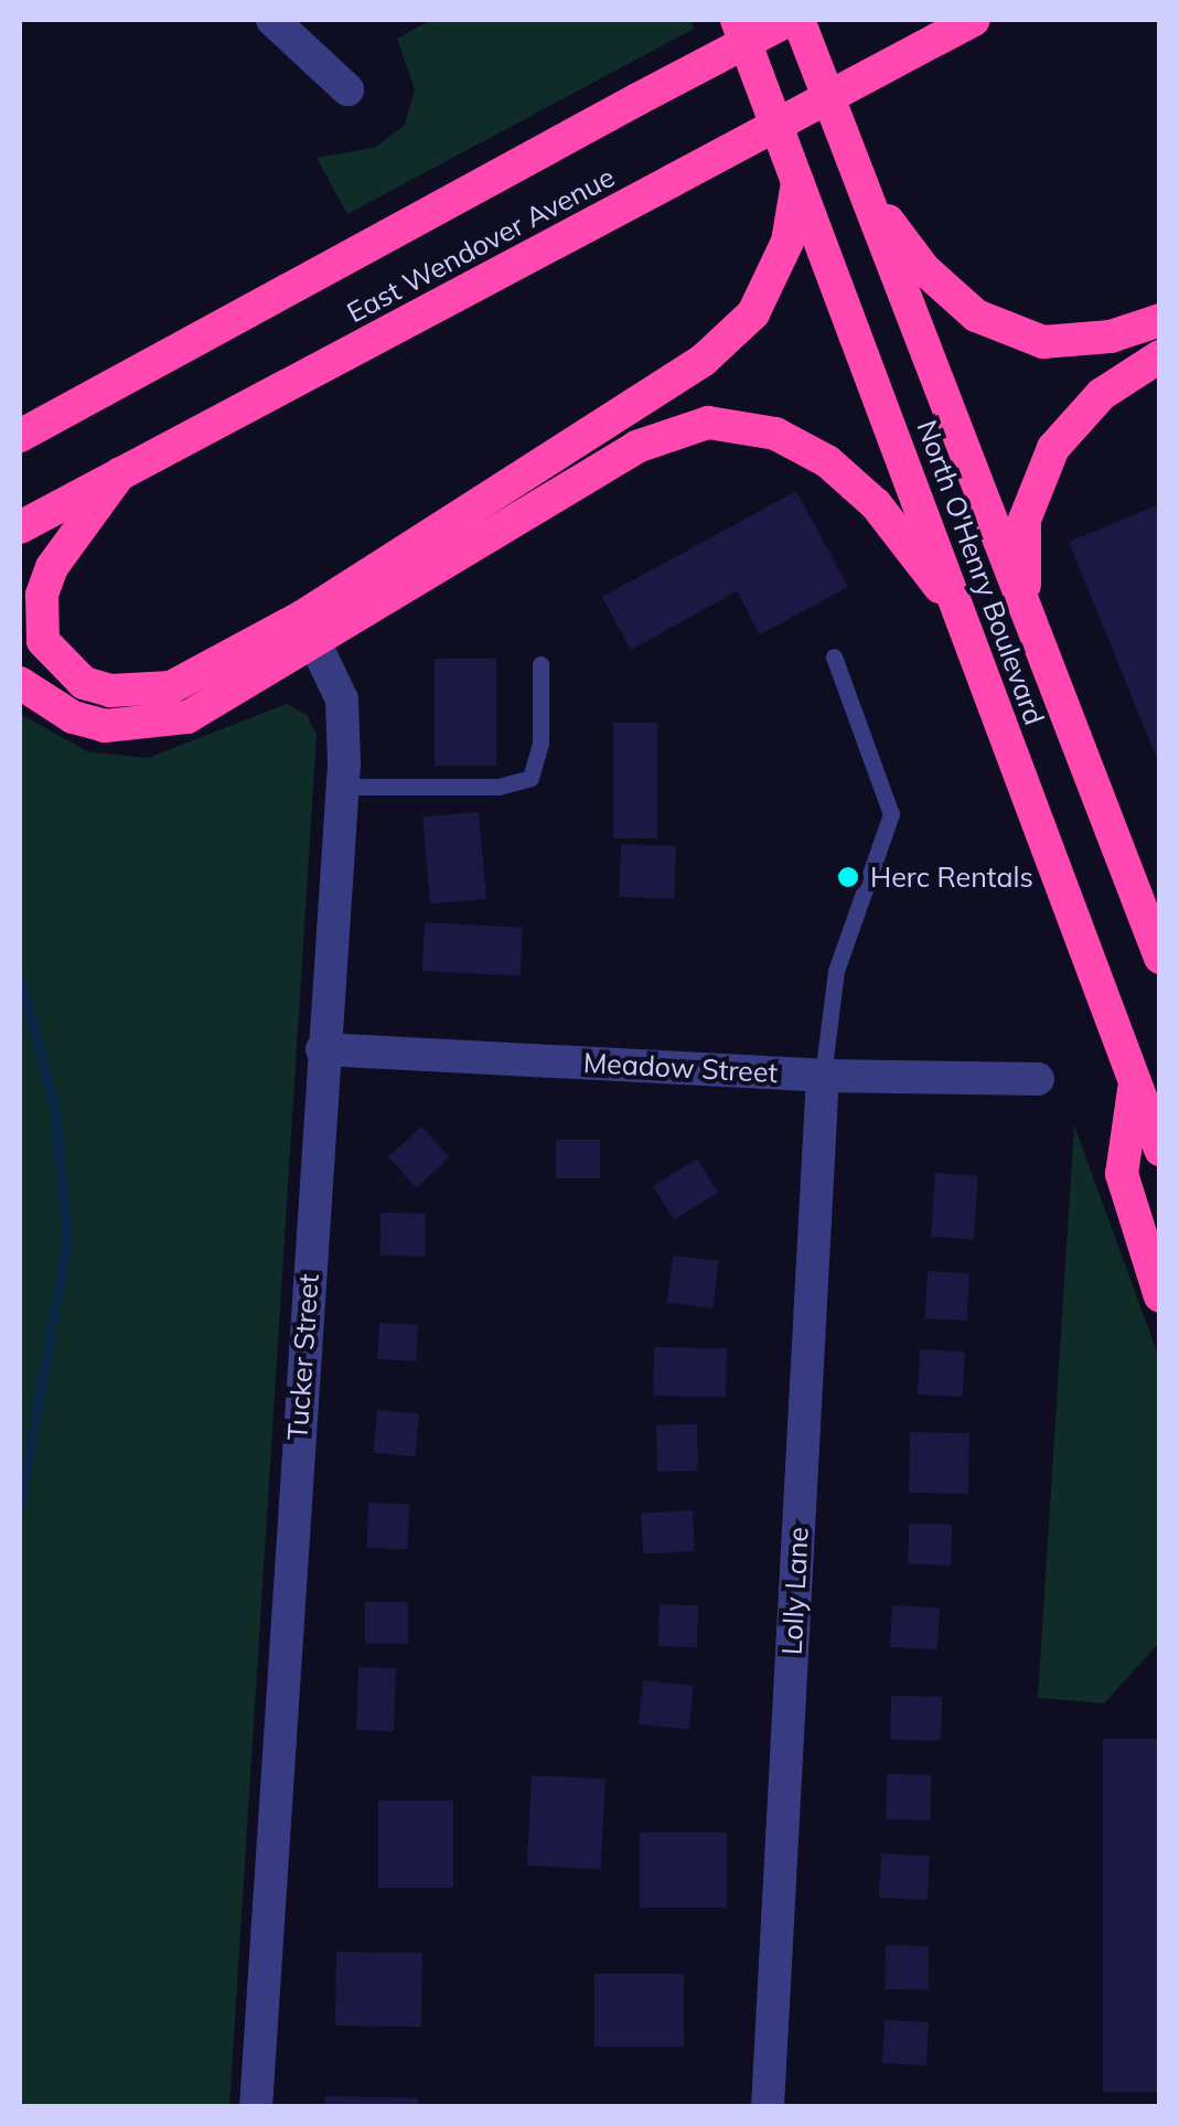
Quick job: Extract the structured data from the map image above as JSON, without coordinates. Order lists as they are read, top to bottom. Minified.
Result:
{"streets":{"highway":["East Wendover Avenue","North O'Henry Boulevard"],"street":["Meadow Street","Tucker Street","Lolly Lane"]},"crossings":[["Meadow Street","Tucker Street"],["Meadow Street","Lolly Lane"]],"places":["Herc Rentals"]}
